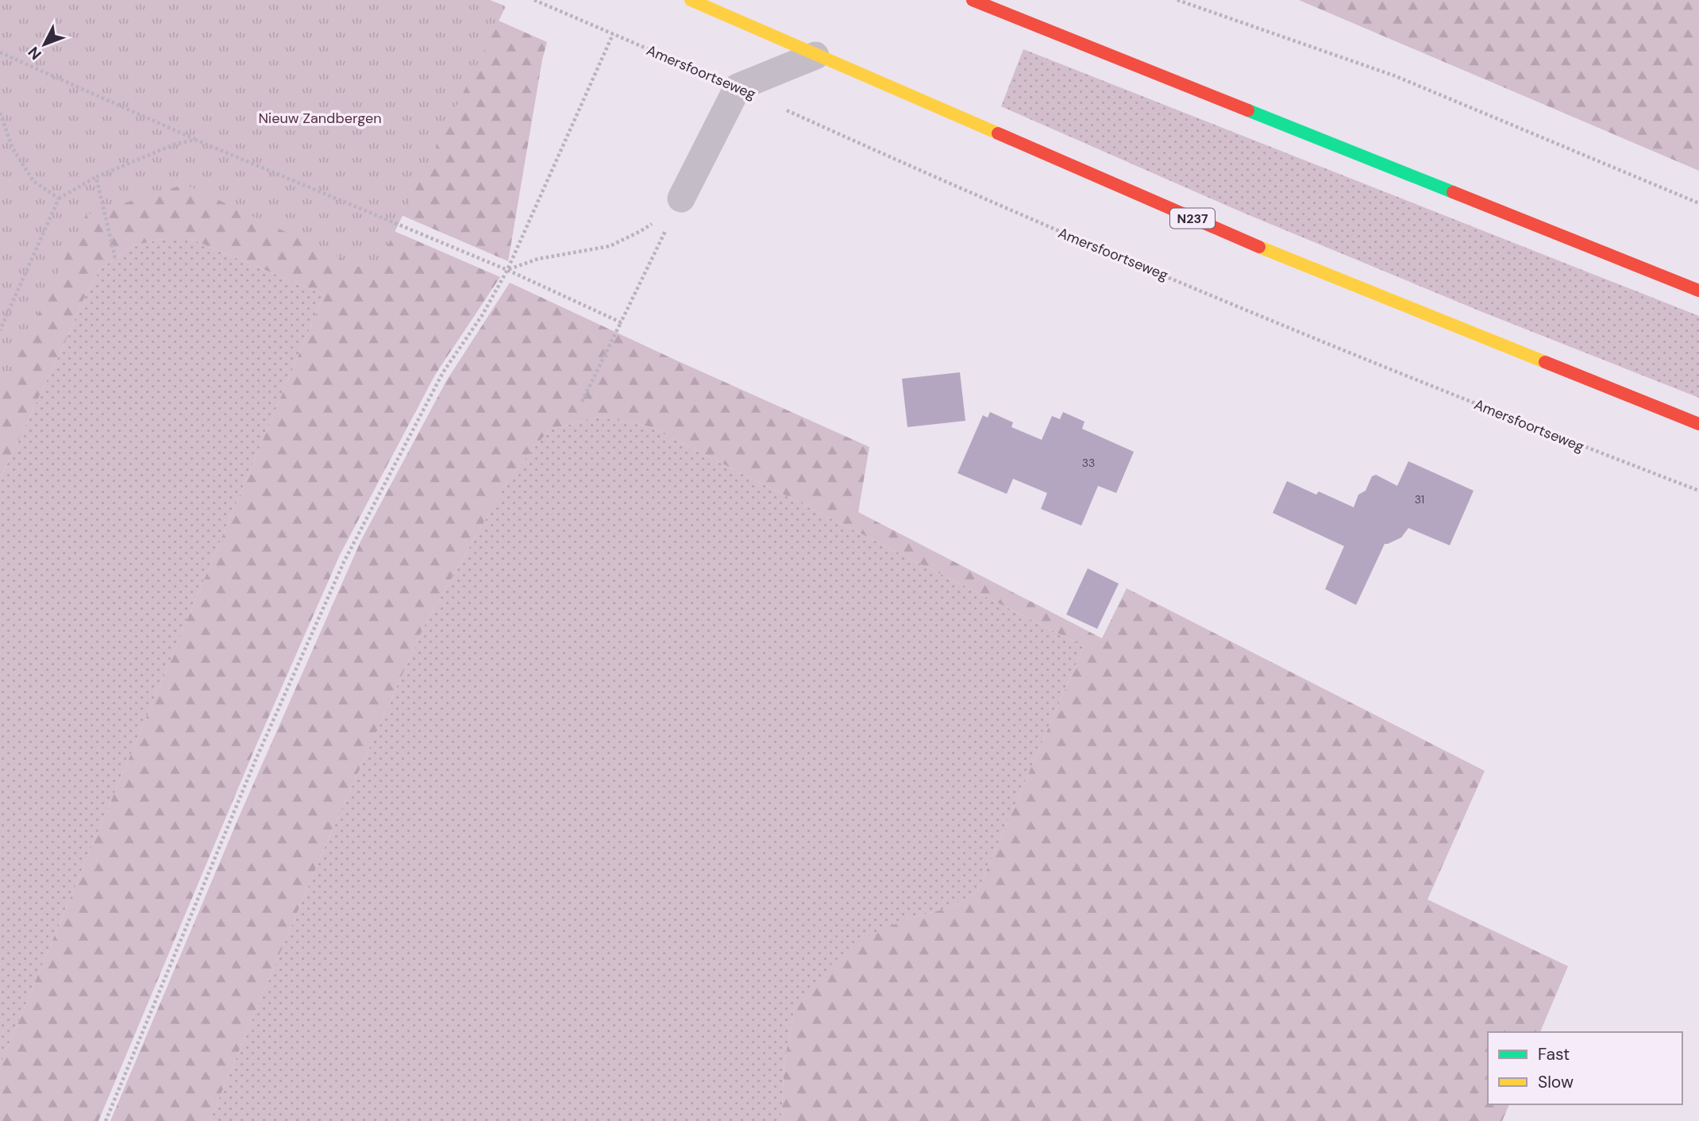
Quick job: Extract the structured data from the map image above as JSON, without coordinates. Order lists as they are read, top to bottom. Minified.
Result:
{"streets":{"main road":["N237"],"path":["Amersfoortseweg"]},"parks":["Nieuw Zandbergen"],"house_numbers":["33","31"],"legend":["Fast","Slow"],"north":"bottom left"}
